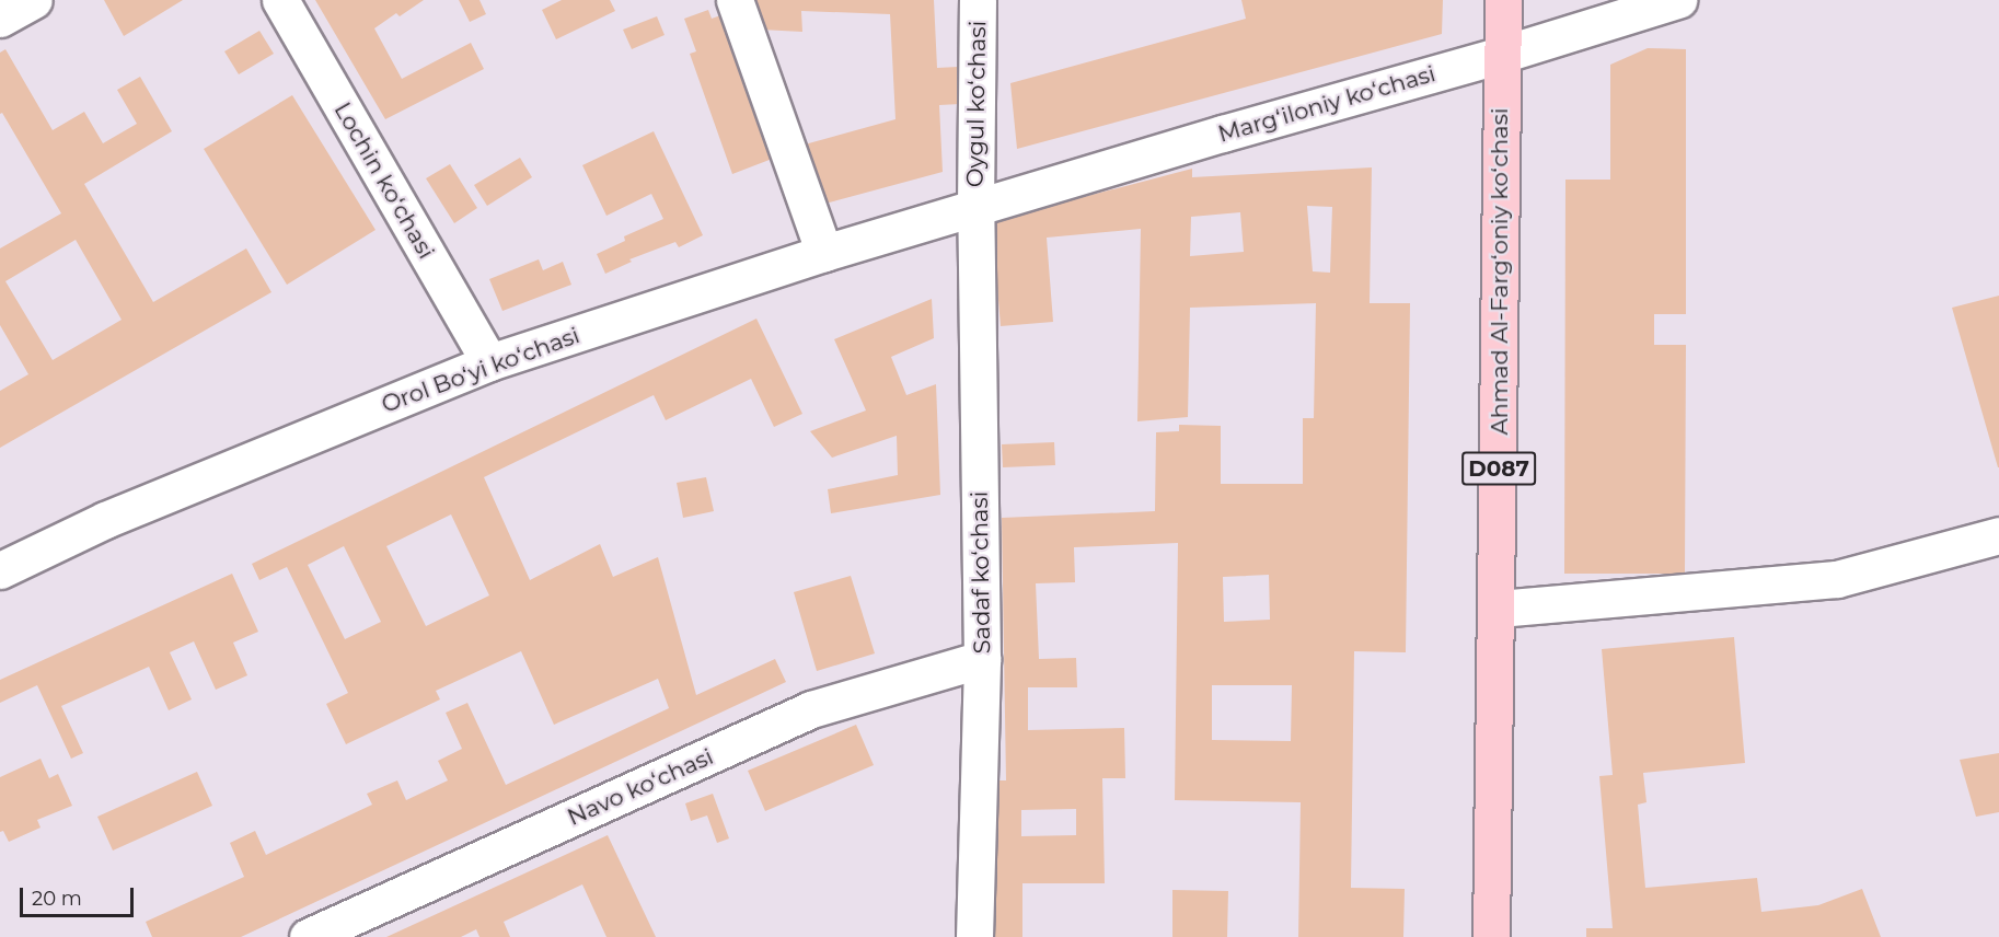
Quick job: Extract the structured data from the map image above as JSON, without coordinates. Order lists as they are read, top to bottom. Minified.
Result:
{"streets":{"main road":["Ahmad Al-Fargʻoniy koʻchasi","D087"],"street":["Oygul koʻchasi","Margʻiloniy koʻchasi","Lochin koʻchasi","Orol Boʻyi koʻchasi","Sadaf koʻchasi","Navo koʻchasi"]},"crossings":[["Oygul koʻchasi","Margʻiloniy koʻchasi"],["Oygul koʻchasi","Orol Boʻyi koʻchasi"],["Oygul koʻchasi","Sadaf koʻchasi"],["Margʻiloniy koʻchasi","Ahmad Al-Fargʻoniy koʻchasi"],["Margʻiloniy koʻchasi","Orol Boʻyi koʻchasi"],["Margʻiloniy koʻchasi","Sadaf koʻchasi"],["Lochin koʻchasi","Orol Boʻyi koʻchasi"],["Orol Boʻyi koʻchasi","Sadaf koʻchasi"],["Sadaf koʻchasi","Navo koʻchasi"]],"scale_bar":"20 m"}
